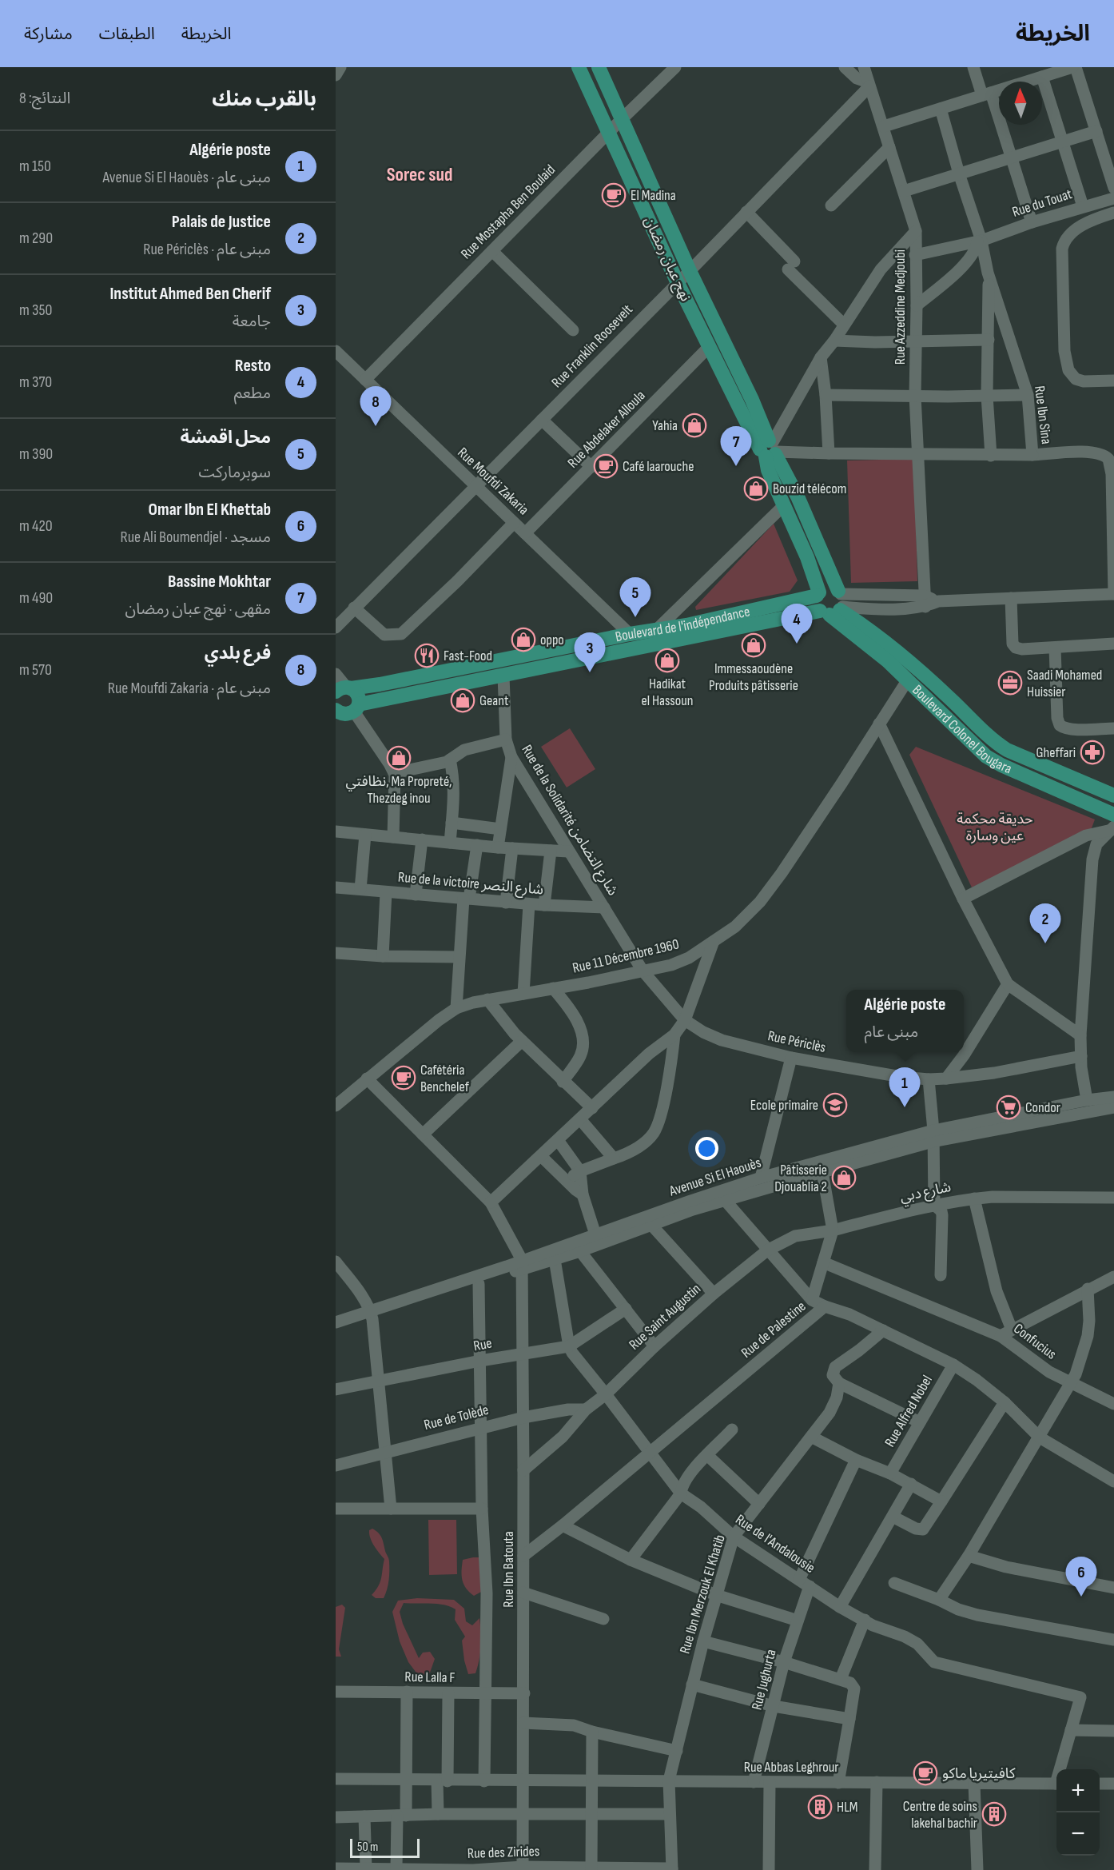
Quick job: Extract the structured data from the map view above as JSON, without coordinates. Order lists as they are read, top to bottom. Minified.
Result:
{"streets":{"main road":["نهج عبان رمضان","Boulevard de l'indépendance","Boulevard Colonel Bougara"],"street":["Rue du Touat","Rue Mostapha Ben Boulaid","Rue Azzeddine Medjoubi","Rue Franklin Roosevelt","Rue Ibn Sina","Rue Abdelaker Alloula","Rue Moufdi Zakaria","Rue de la Solidarité شارع التضامن","Rue de la victoire شارع النصر","Rue 11 Décembre 1960","Rue Périclès","Avenue Si El Haouès","شارع دبي","Rue Saint Augustin","Rue de Palestine","Confucius","Rue","Rue Alfred Nobel","Rue de Tolède","Rue de l'Andalousie","Rue Ibn Batouta","Rue Ibn Merzouk El Khatib","Rue Lalla F","Rue Jughurta","Rue Abbas Leghrour","Rue des Zirides"]},"crossings":[["Rue du Touat","Rue Ibn Sina"],["Rue Mostapha Ben Boulaid","نهج عبان رمضان"],["Rue Mostapha Ben Boulaid","Rue Moufdi Zakaria"],["نهج عبان رمضان","Rue Franklin Roosevelt"],["نهج عبان رمضان","Rue Abdelaker Alloula"],["نهج عبان رمضان","Boulevard de l'indépendance"],["نهج عبان رمضان","Boulevard Colonel Bougara"],["Rue Azzeddine Medjoubi","Rue Franklin Roosevelt"],["Rue Azzeddine Medjoubi","Rue Ibn Sina"],["Rue Franklin Roosevelt","Rue Moufdi Zakaria"],["Rue Abdelaker Alloula","Rue Moufdi Zakaria"],["Rue Moufdi Zakaria","Boulevard de l'indépendance"],["Boulevard de l'indépendance","Boulevard Colonel Bougara"],["Boulevard de l'indépendance","Rue de la Solidarité شارع التضامن"],["Boulevard Colonel Bougara","Rue 11 Décembre 1960"],["Rue de la Solidarité شارع التضامن","Rue de la victoire شارع النصر"],["Rue de la Solidarité شارع التضامن","Rue 11 Décembre 1960"],["Rue de la Solidarité شارع التضامن","Rue Périclès"],["Rue 11 Décembre 1960","Rue Périclès"],["Avenue Si El Haouès","Rue de l'Andalousie"],["Avenue Si El Haouès","Rue Ibn Batouta"],["شارع دبي","Rue Saint Augustin"],["Rue Saint Augustin","Rue de Tolède"],["Rue Saint Augustin","Rue de l'Andalousie"],["Rue Saint Augustin","Rue Ibn Batouta"],["Rue de Palestine","Rue Alfred Nobel"],["Rue de Palestine","Rue de l'Andalousie"],["Rue de Palestine","Rue Ibn Batouta"],["Rue de Palestine","Rue Ibn Merzouk El Khatib"],["Rue","Rue de l'Andalousie"],["Rue","Rue Ibn Batouta"],["Rue de Tolède","Rue Ibn Batouta"],["Rue de l'Andalousie","Rue Ibn Merzouk El Khatib"],["Rue de l'Andalousie","Rue Jughurta"],["Rue Ibn Batouta","Rue Lalla F"],["Rue Ibn Batouta","Rue Abbas Leghrour"],["Rue Ibn Batouta","Rue des Zirides"],["Rue Ibn Merzouk El Khatib","Rue Abbas Leghrour"],["Rue Ibn Merzouk El Khatib","Rue des Zirides"],["Rue Jughurta","Rue Abbas Leghrour"]],"districts":["Sorec sud"],"parks":["حديقة محكمة عين وسارة"],"places":{"cafe":["El Madina","Café laarouche","Cafétéria Benchelef","كافيتيريا ماكو"],"shop":["Yahia","Bouzid télécom","oppo","Immessaoudène Produits pâtisserie","Hadikat el Hassoun","Geant","نظافتي, Ma Propreté, Thezdeg inou","Pâtisserie Djouablia 2"],"restaurant":["Fast-Food"],"office":["Saadi Mohamed Huissier"],"pharmacy":["Gheffari"],"school or university":["Ecole primaire"],"supermarket":["Condor"],"building":["HLM","Centre de soins lakehal bachir"]},"scale_bar":"50 m","north":"top","page":{"header":"الخريطة","nav":["الخريطة","الطبقات","مشاركة"],"heading":["بالقرب منك","النتائج: 8"],"list":[{"mark":"1","name":"Algérie poste","note":"مبنى عام · Avenue Si El Haouès","value":"150 m"},{"mark":"2","name":"Palais de Justice","note":"مبنى عام · Rue Périclès","value":"290 m"},{"mark":"3","name":"Institut Ahmed Ben Cherif","note":"جامعة","value":"350 m"},{"mark":"4","name":"Resto","note":"مطعم","value":"370 m"},{"mark":"5","name":"محل اقمشة","note":"سوبرماركت","value":"390 m"},{"mark":"6","name":"Omar Ibn El Khettab","note":"مسجد · Rue Ali Boumendjel","value":"420 m"},{"mark":"7","name":"Bassine Mokhtar","note":"مقهى · نهج عبان رمضان","value":"490 m"},{"mark":"8","name":"فرع بلدي","note":"مبنى عام · Rue Moufdi Zakaria","value":"570 m"}],"pins":["8","7","5","4","3","2","1","6"],"popup":["Algérie poste","مبنى عام"],"map_buttons":["+","−"],"scale":"50 m"}}
